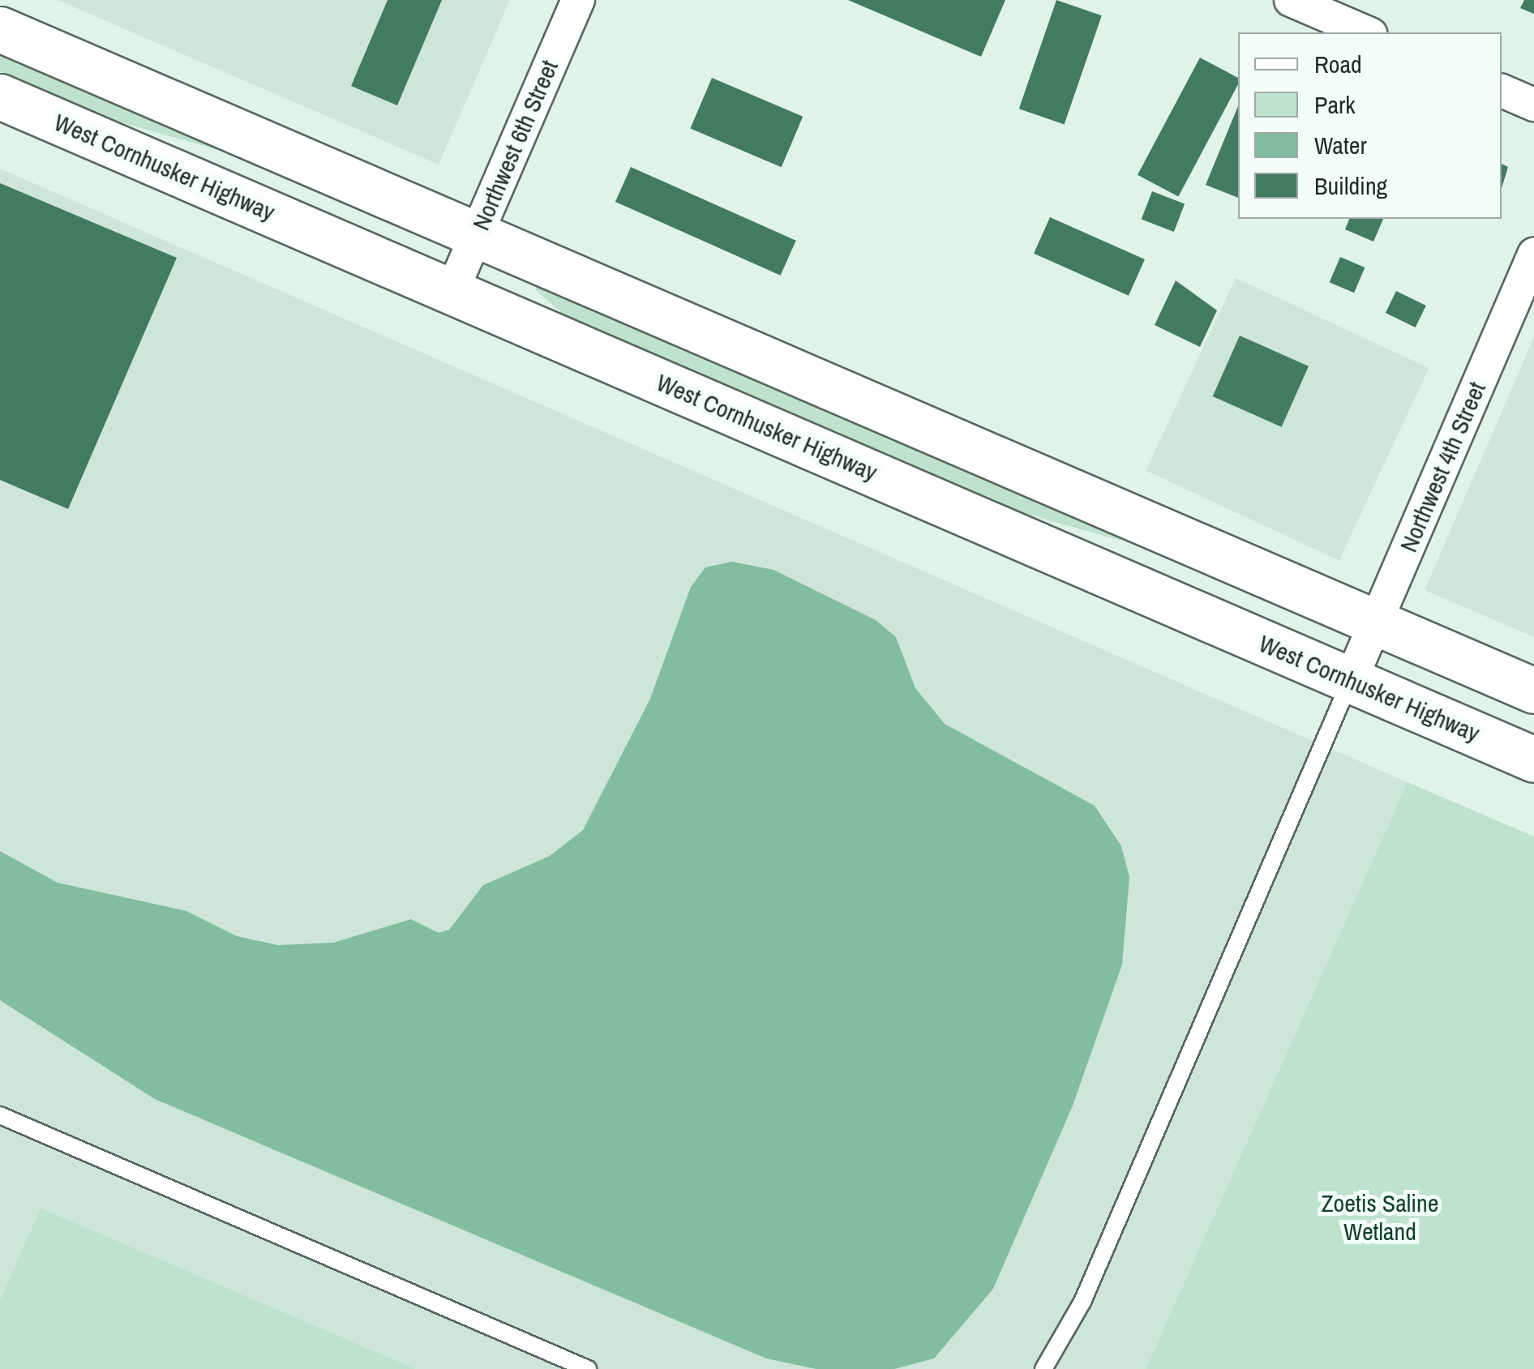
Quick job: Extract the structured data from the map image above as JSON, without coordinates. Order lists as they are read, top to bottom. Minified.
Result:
{"streets":{"main road":["West Cornhusker Highway"],"street":["Northwest 6th Street","Northwest 4th Street"]},"crossings":[["Northwest 6th Street","West Cornhusker Highway"],["West Cornhusker Highway","Northwest 4th Street"]],"parks":["Zoetis Saline Wetland"],"legend":["Road","Park","Water","Building"]}
